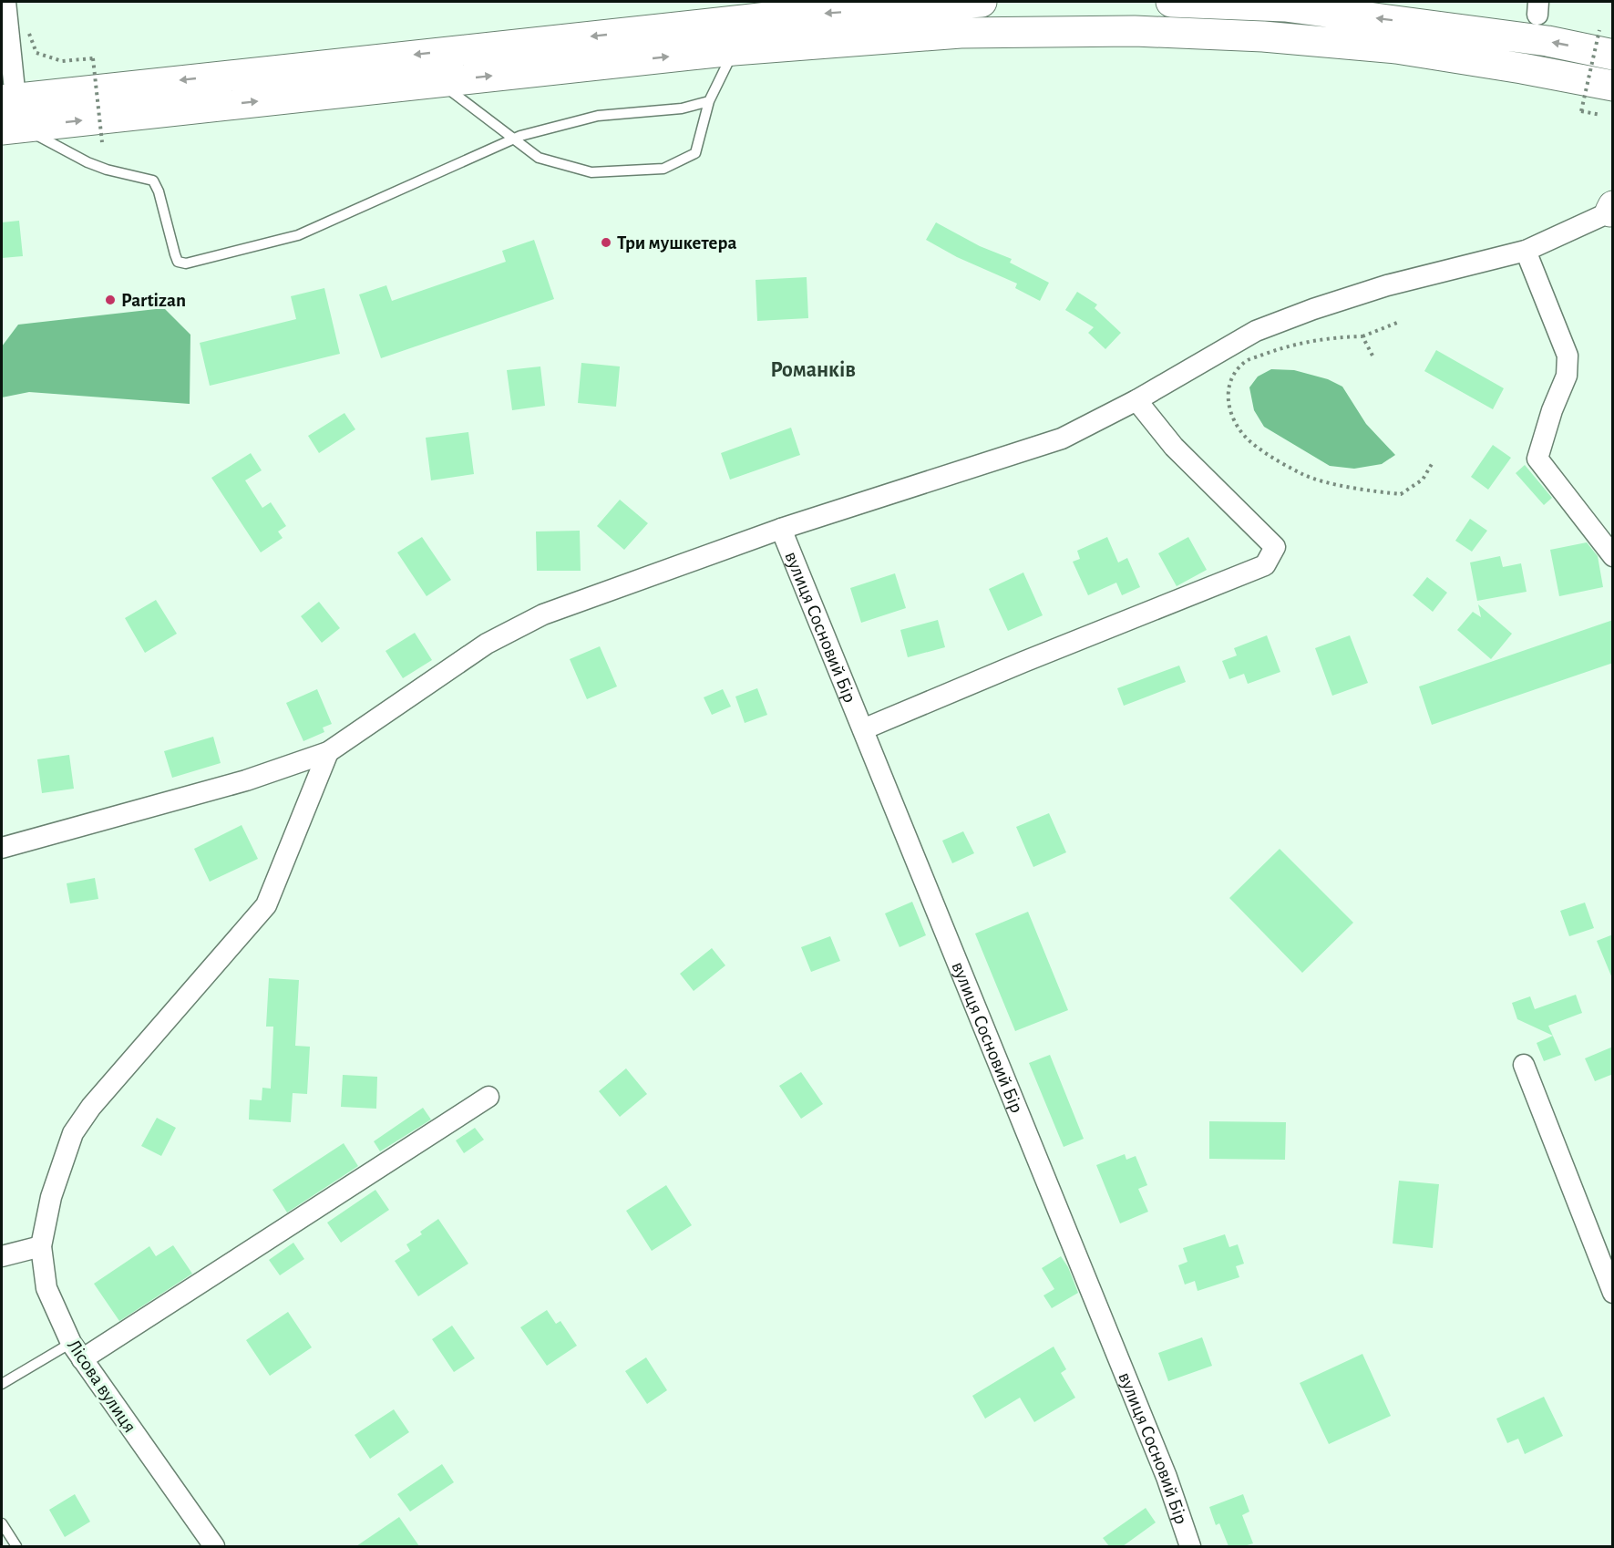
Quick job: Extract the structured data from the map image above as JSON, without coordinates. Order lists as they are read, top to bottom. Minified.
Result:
{"streets":{"street":["вулиця Сосновий Бір","Лісова вулиця"]},"districts":["Романків"],"places":["Три мушкетера","Partizan"]}
